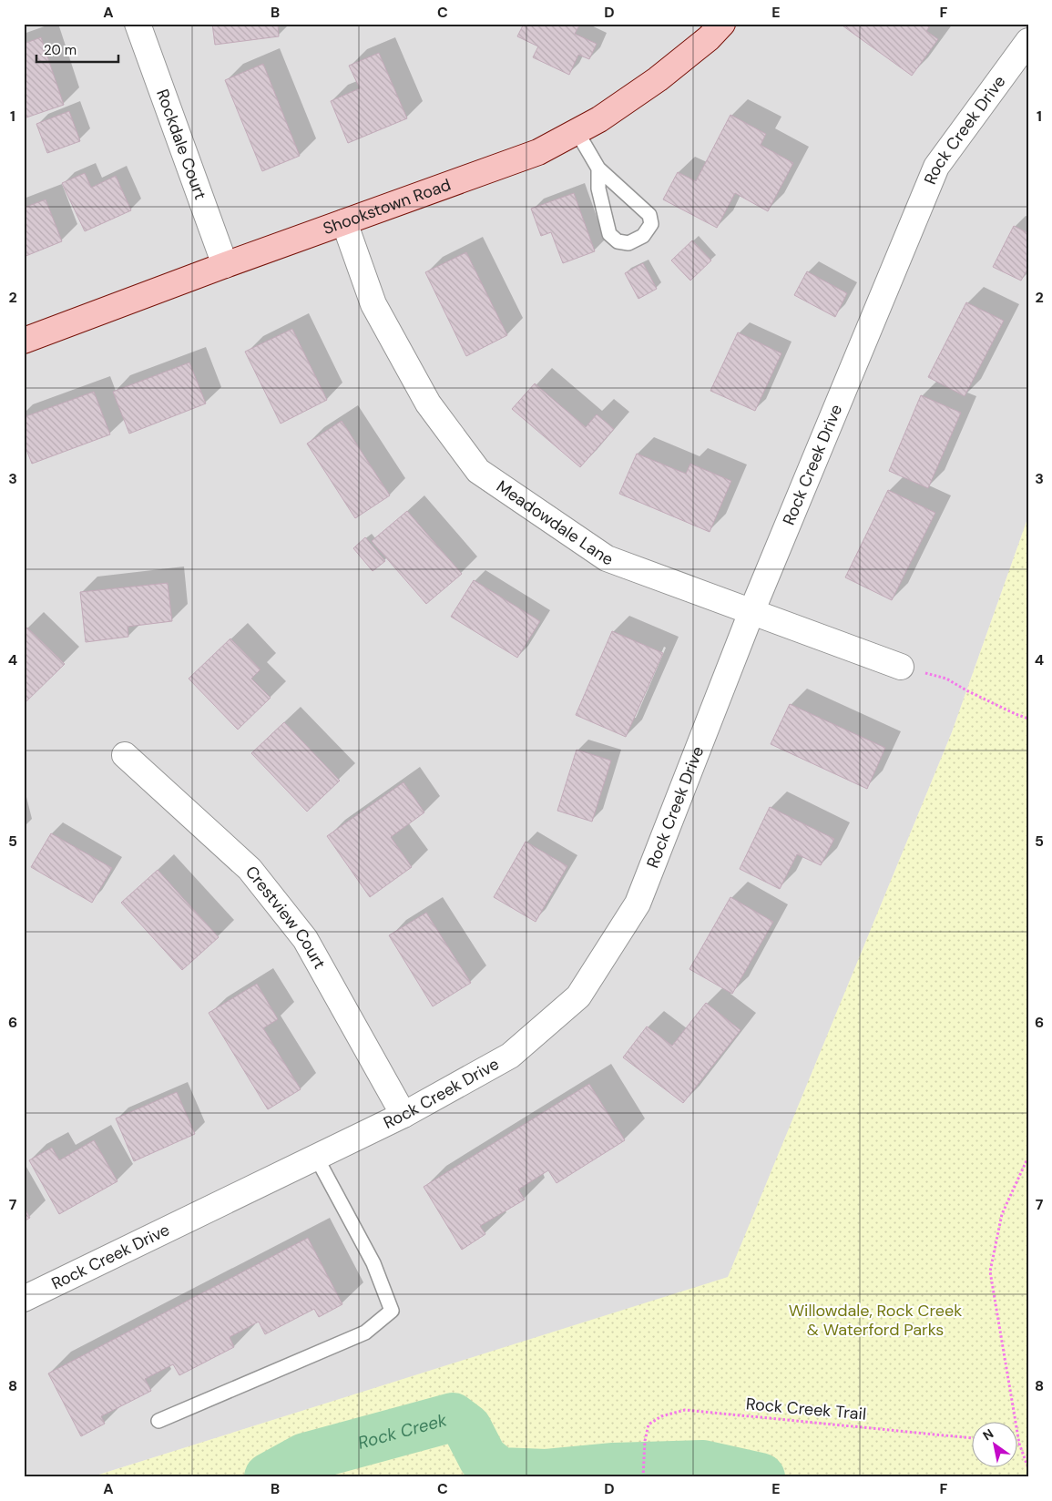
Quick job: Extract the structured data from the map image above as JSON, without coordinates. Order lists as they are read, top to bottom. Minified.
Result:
{"streets":{"street":["Rock Creek Drive","Rockdale Court","Shookstown Road","Meadowdale Lane","Crestview Court"],"path":["Rock Creek Trail"]},"crossings":[["Rock Creek Drive","Meadowdale Lane"],["Rock Creek Drive","Crestview Court"],["Rockdale Court","Shookstown Road"],["Shookstown Road","Meadowdale Lane"]],"water":["Rock Creek"],"parks":["Willowdale, Rock Creek & Waterford Parks"],"scale_bar":"20 m","north":"top left","grid":{"columns":["A","B","C","D","E","F"],"rows":["1","2","3","4","5","6","7","8"]}}
